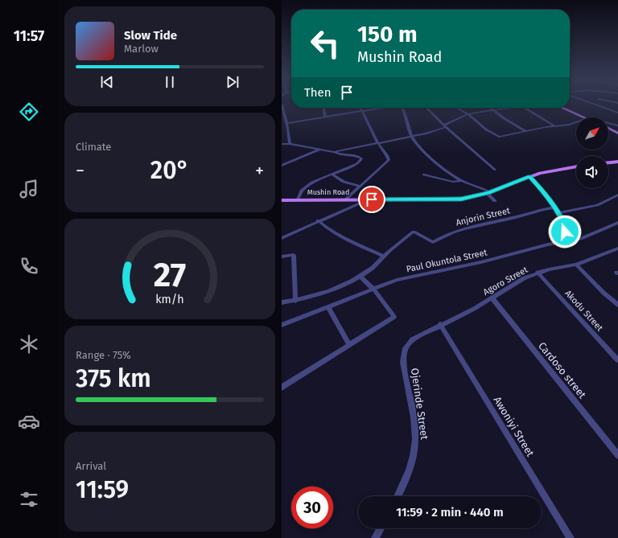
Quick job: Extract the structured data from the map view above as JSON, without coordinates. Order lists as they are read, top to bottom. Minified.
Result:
{"streets":{"main road":["Mushin Road"],"street":["Anjorin Street","Paul Okuntola Street","Agoro Street","Akodu Street","Cardoso street","Ojerinde Street","Awoniyi Street"]},"crossings":[["Agoro Street","Akodu Street"],["Agoro Street","Cardoso street"],["Agoro Street","Ojerinde Street"],["Agoro Street","Awoniyi Street"],["Ojerinde Street","Awoniyi Street"]],"north":"top right","page":{"tabs":"11:57","turn":["150 m","Mushin Road"],"song":["Slow Tide","Marlow"],"then":"Then","tile":["Climate",["Range · 75%","375 km"],["Arrival","11:59"]],"heat":["−","20°","+"],"limit":"30","trip":"11:59 · 2 min · 440 m","gauge":["27","km/h"]}}
